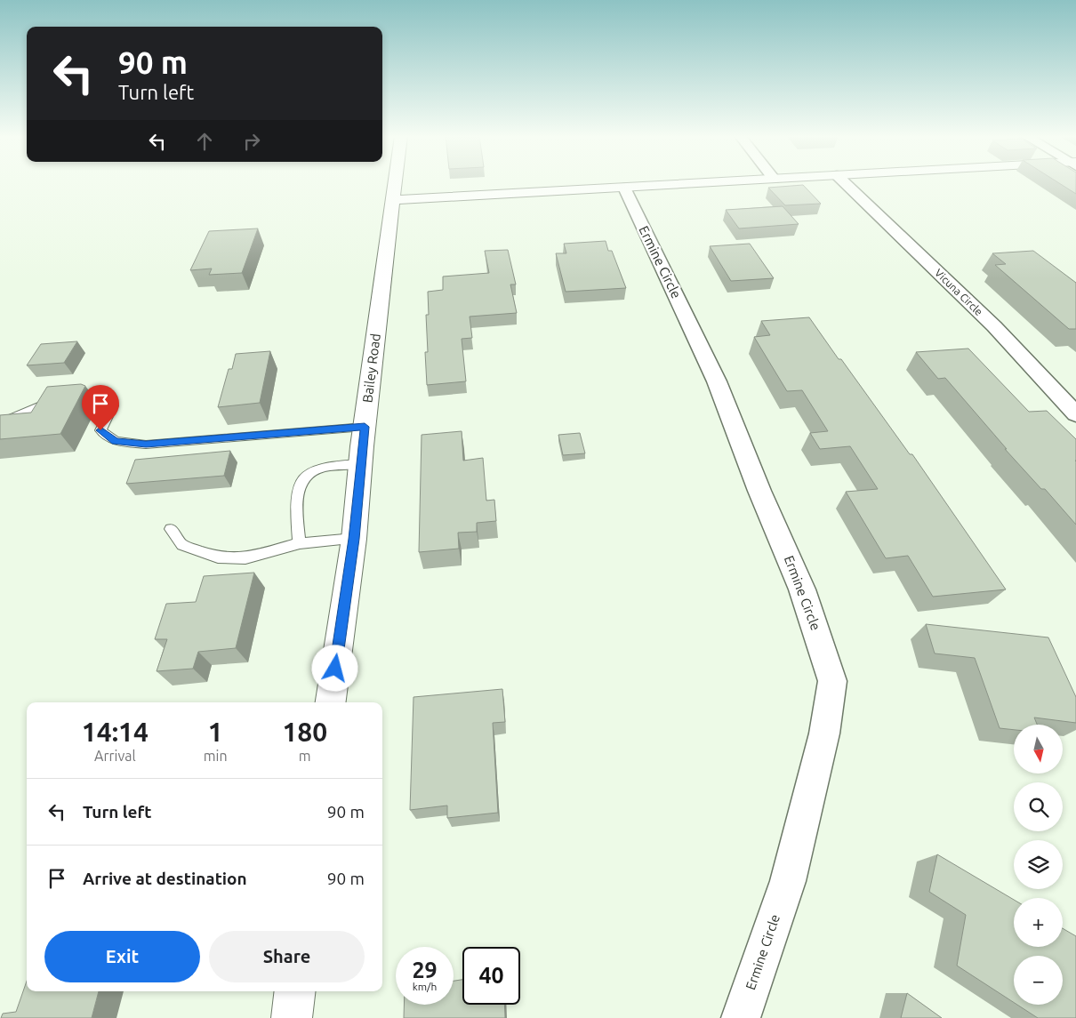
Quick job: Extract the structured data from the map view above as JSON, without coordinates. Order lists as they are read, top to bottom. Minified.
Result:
{"streets":{"street":["Ermine Circle","Vicuna Circle","Bailey Road"]},"north":"bottom","page":{"turn":["90 m","Turn left"],"eta":["14:14","Arrival","1","min","180","m"],"map_buttons":["+","−"],"list":[{"name":"Turn left","value":"90 m"},{"name":"Arrive at destination","value":"90 m"}],"buttons":["Exit","Share"],"speed":"29 km/h","limit":"40"}}
